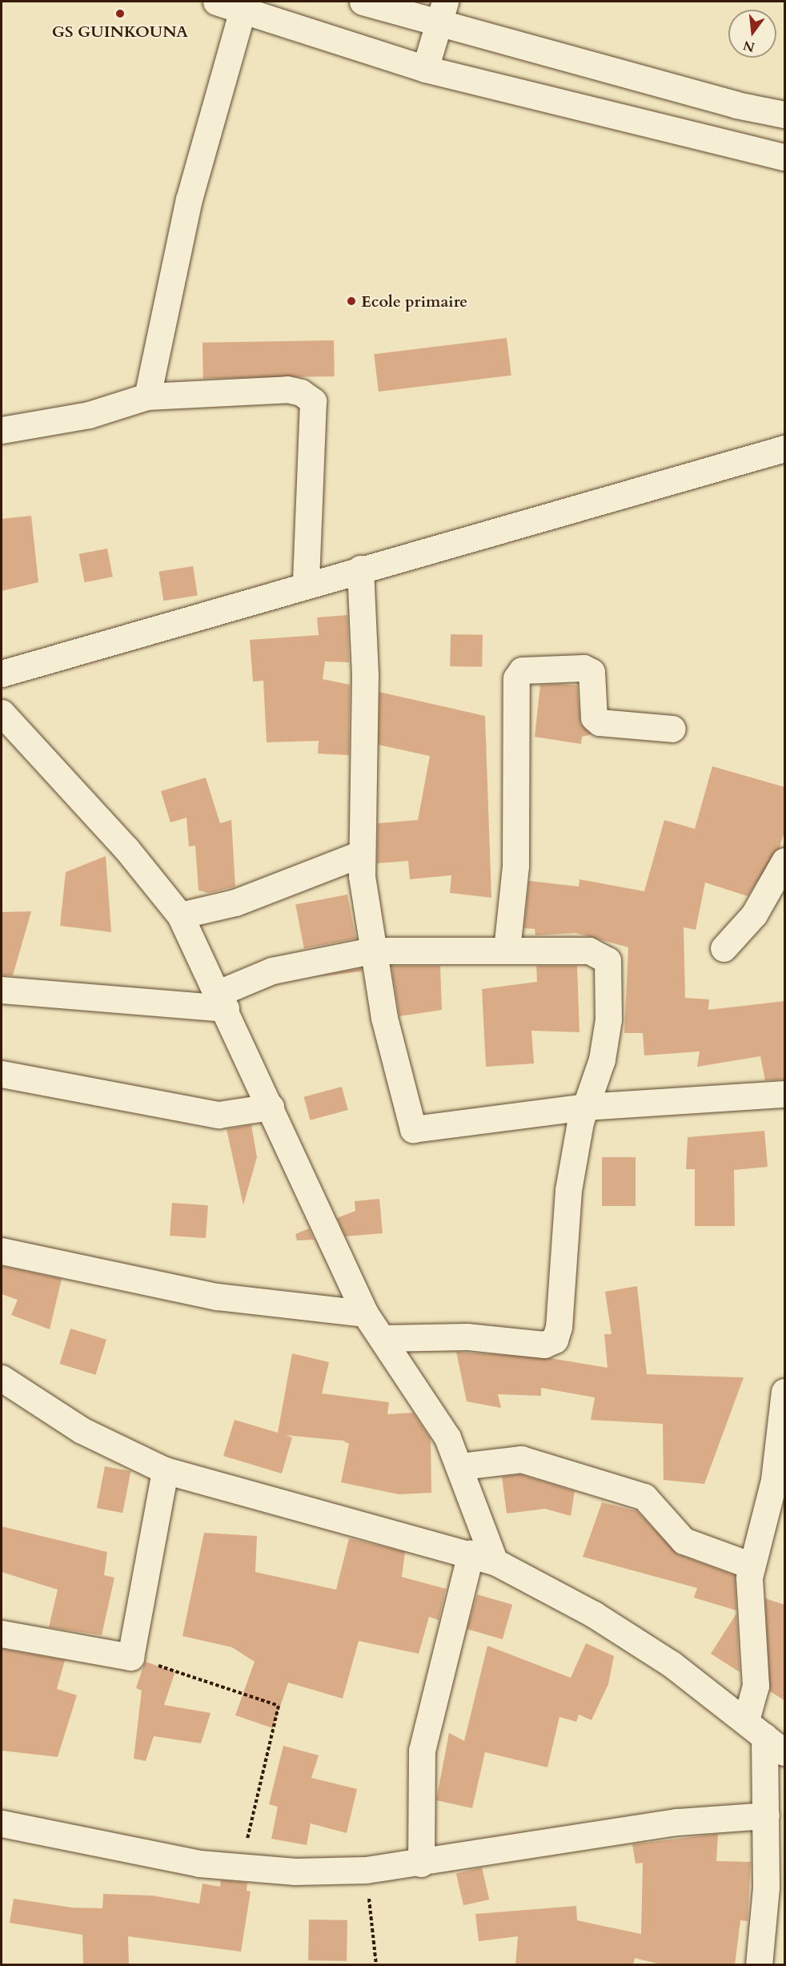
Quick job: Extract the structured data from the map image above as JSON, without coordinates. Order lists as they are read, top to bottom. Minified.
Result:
{"places":["GS GUINKOUNA","Ecole primaire"],"north":"bottom"}
